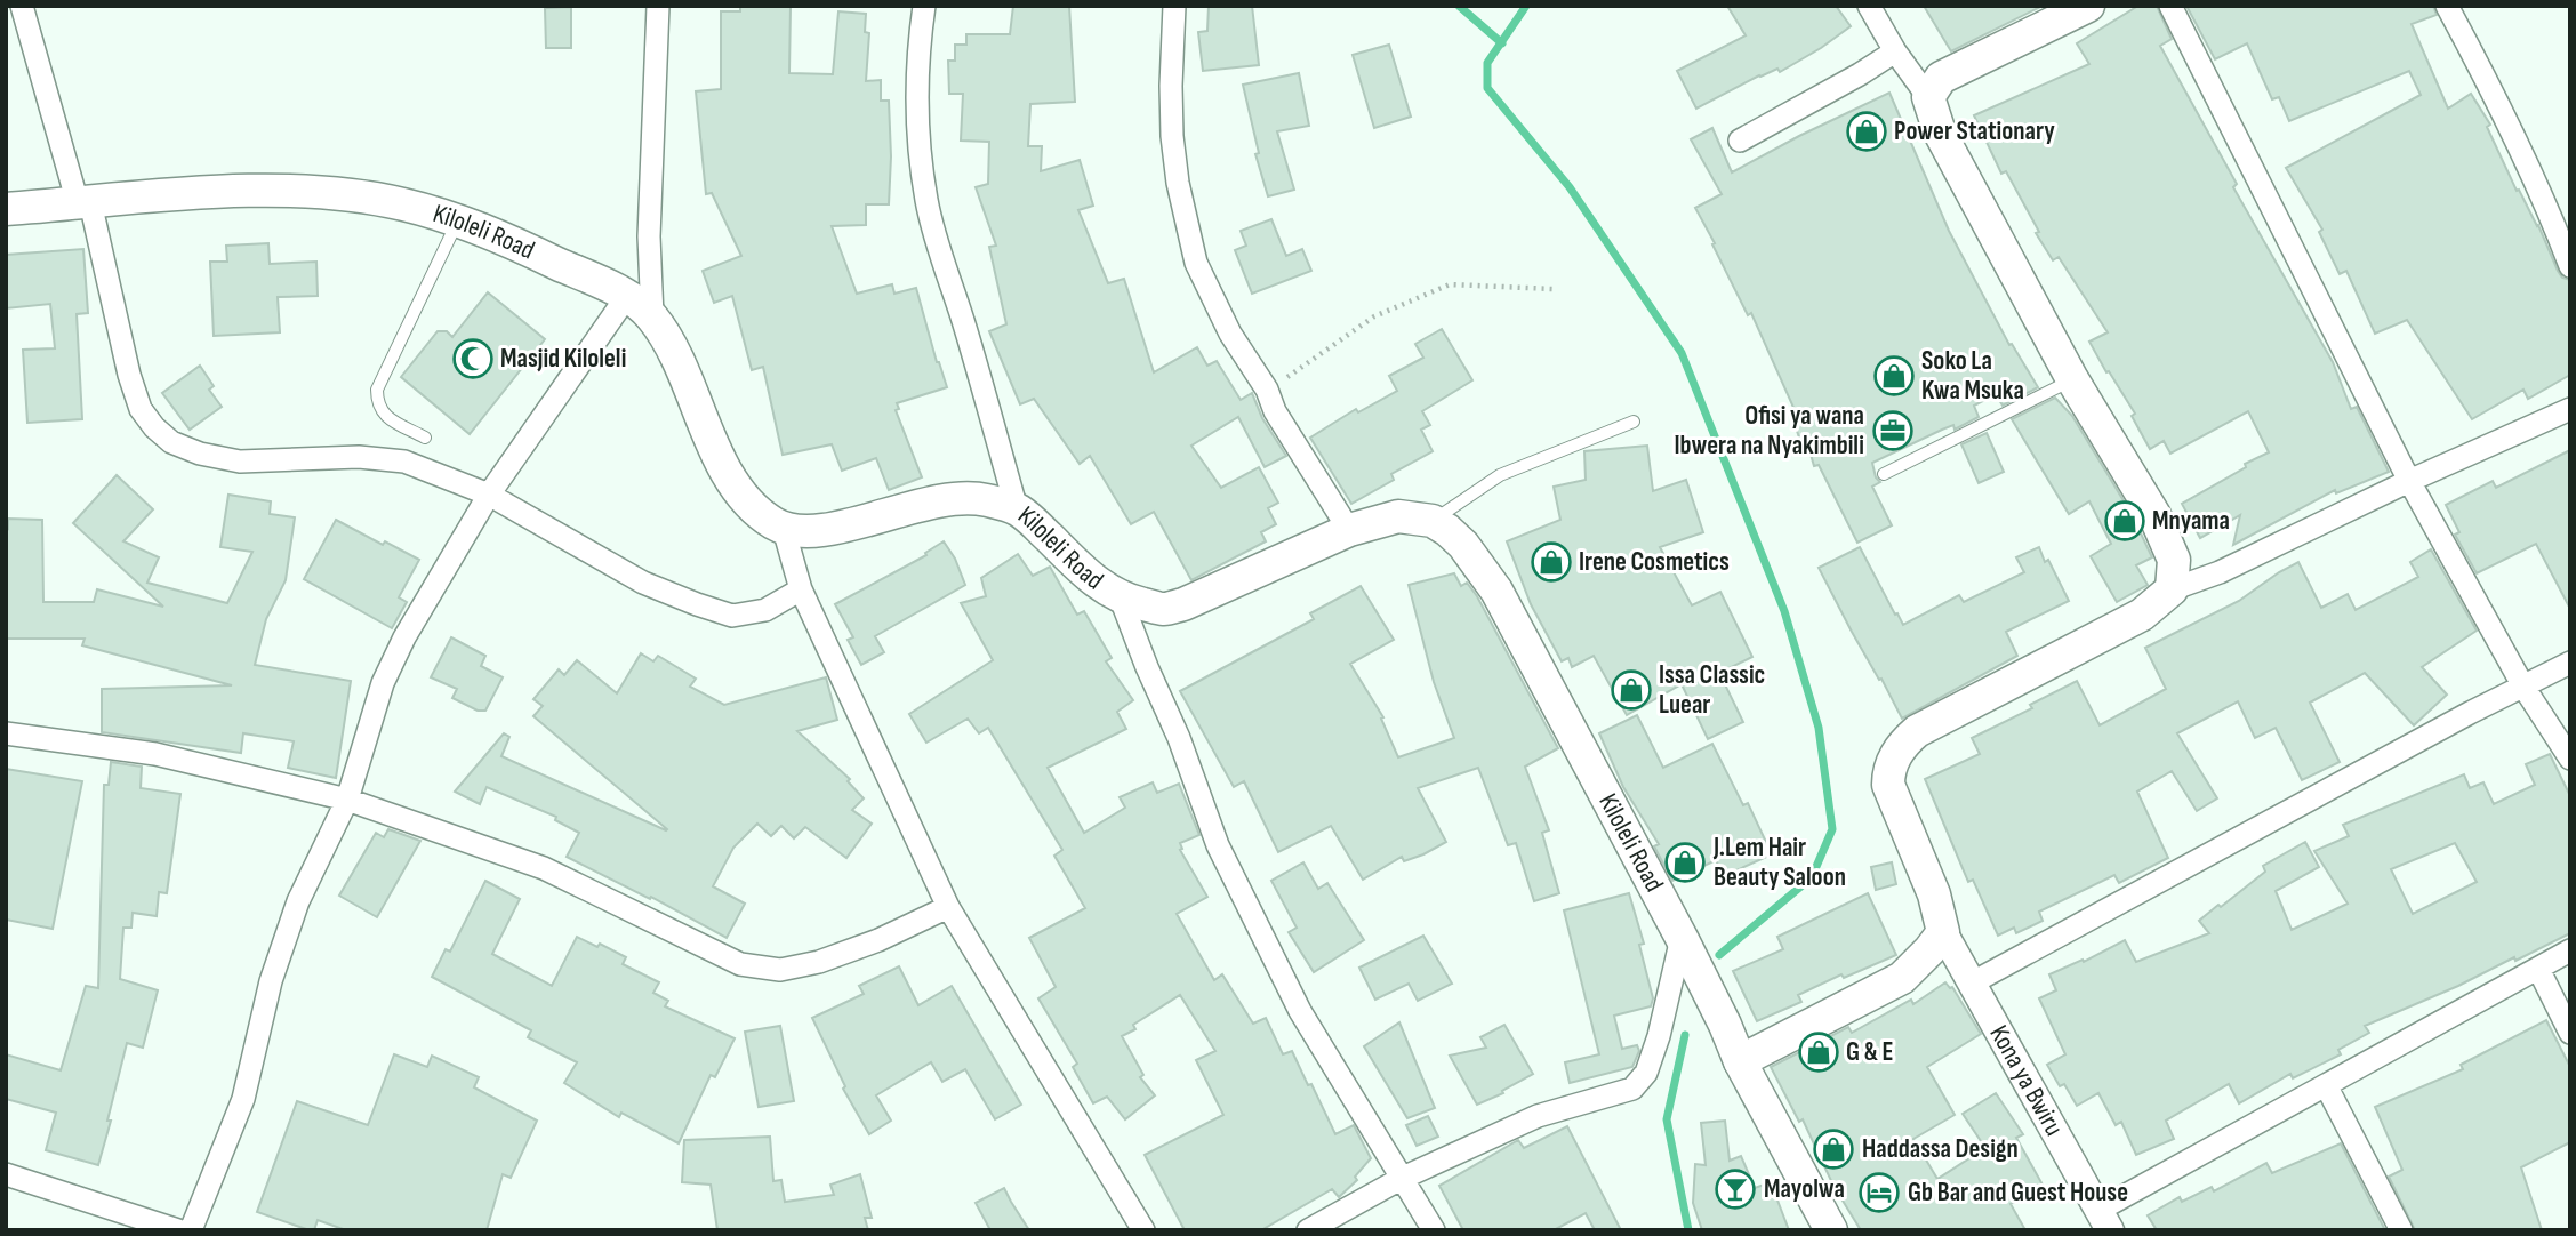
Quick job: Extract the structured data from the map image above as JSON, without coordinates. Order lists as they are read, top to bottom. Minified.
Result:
{"streets":{"main road":["Kiloleli Road"],"street":["Kona ya Bwiru"]},"places":{"shop":["Power Stationary","Soko La Kwa Msuka","Mnyama","Irene Cosmetics","Issa Classic Luear","J.Lem Hair Beauty Saloon","G & E","Haddassa Design"],"mosque":["Masjid Kiloleli"],"office":["Ofisi ya wana Ibwera na Nyakimbili"],"bar":["Mayolwa"],"hotel":["Gb Bar and Guest House"]}}
